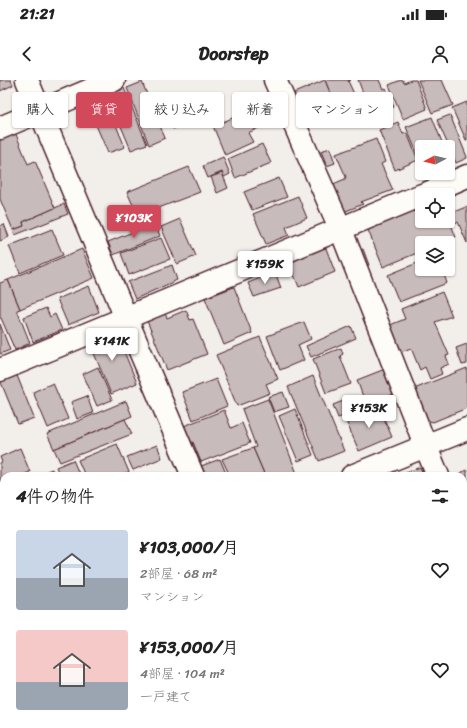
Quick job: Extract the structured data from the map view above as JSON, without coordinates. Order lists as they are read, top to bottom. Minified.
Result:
{"north":"left","page":{"status":"21:21","header":"Doorstep","chip":["購入","賃貸","絞り込み","新着","マンション"],"price":["¥103K","¥159K","¥141K","¥153K"],"heading":"4件の物件","list":[{"name":"¥103,000/月","note":"2部屋 · 68 m² · マンション"},{"name":"¥153,000/月","note":"4部屋 · 104 m² · 一戸建て"}]}}
